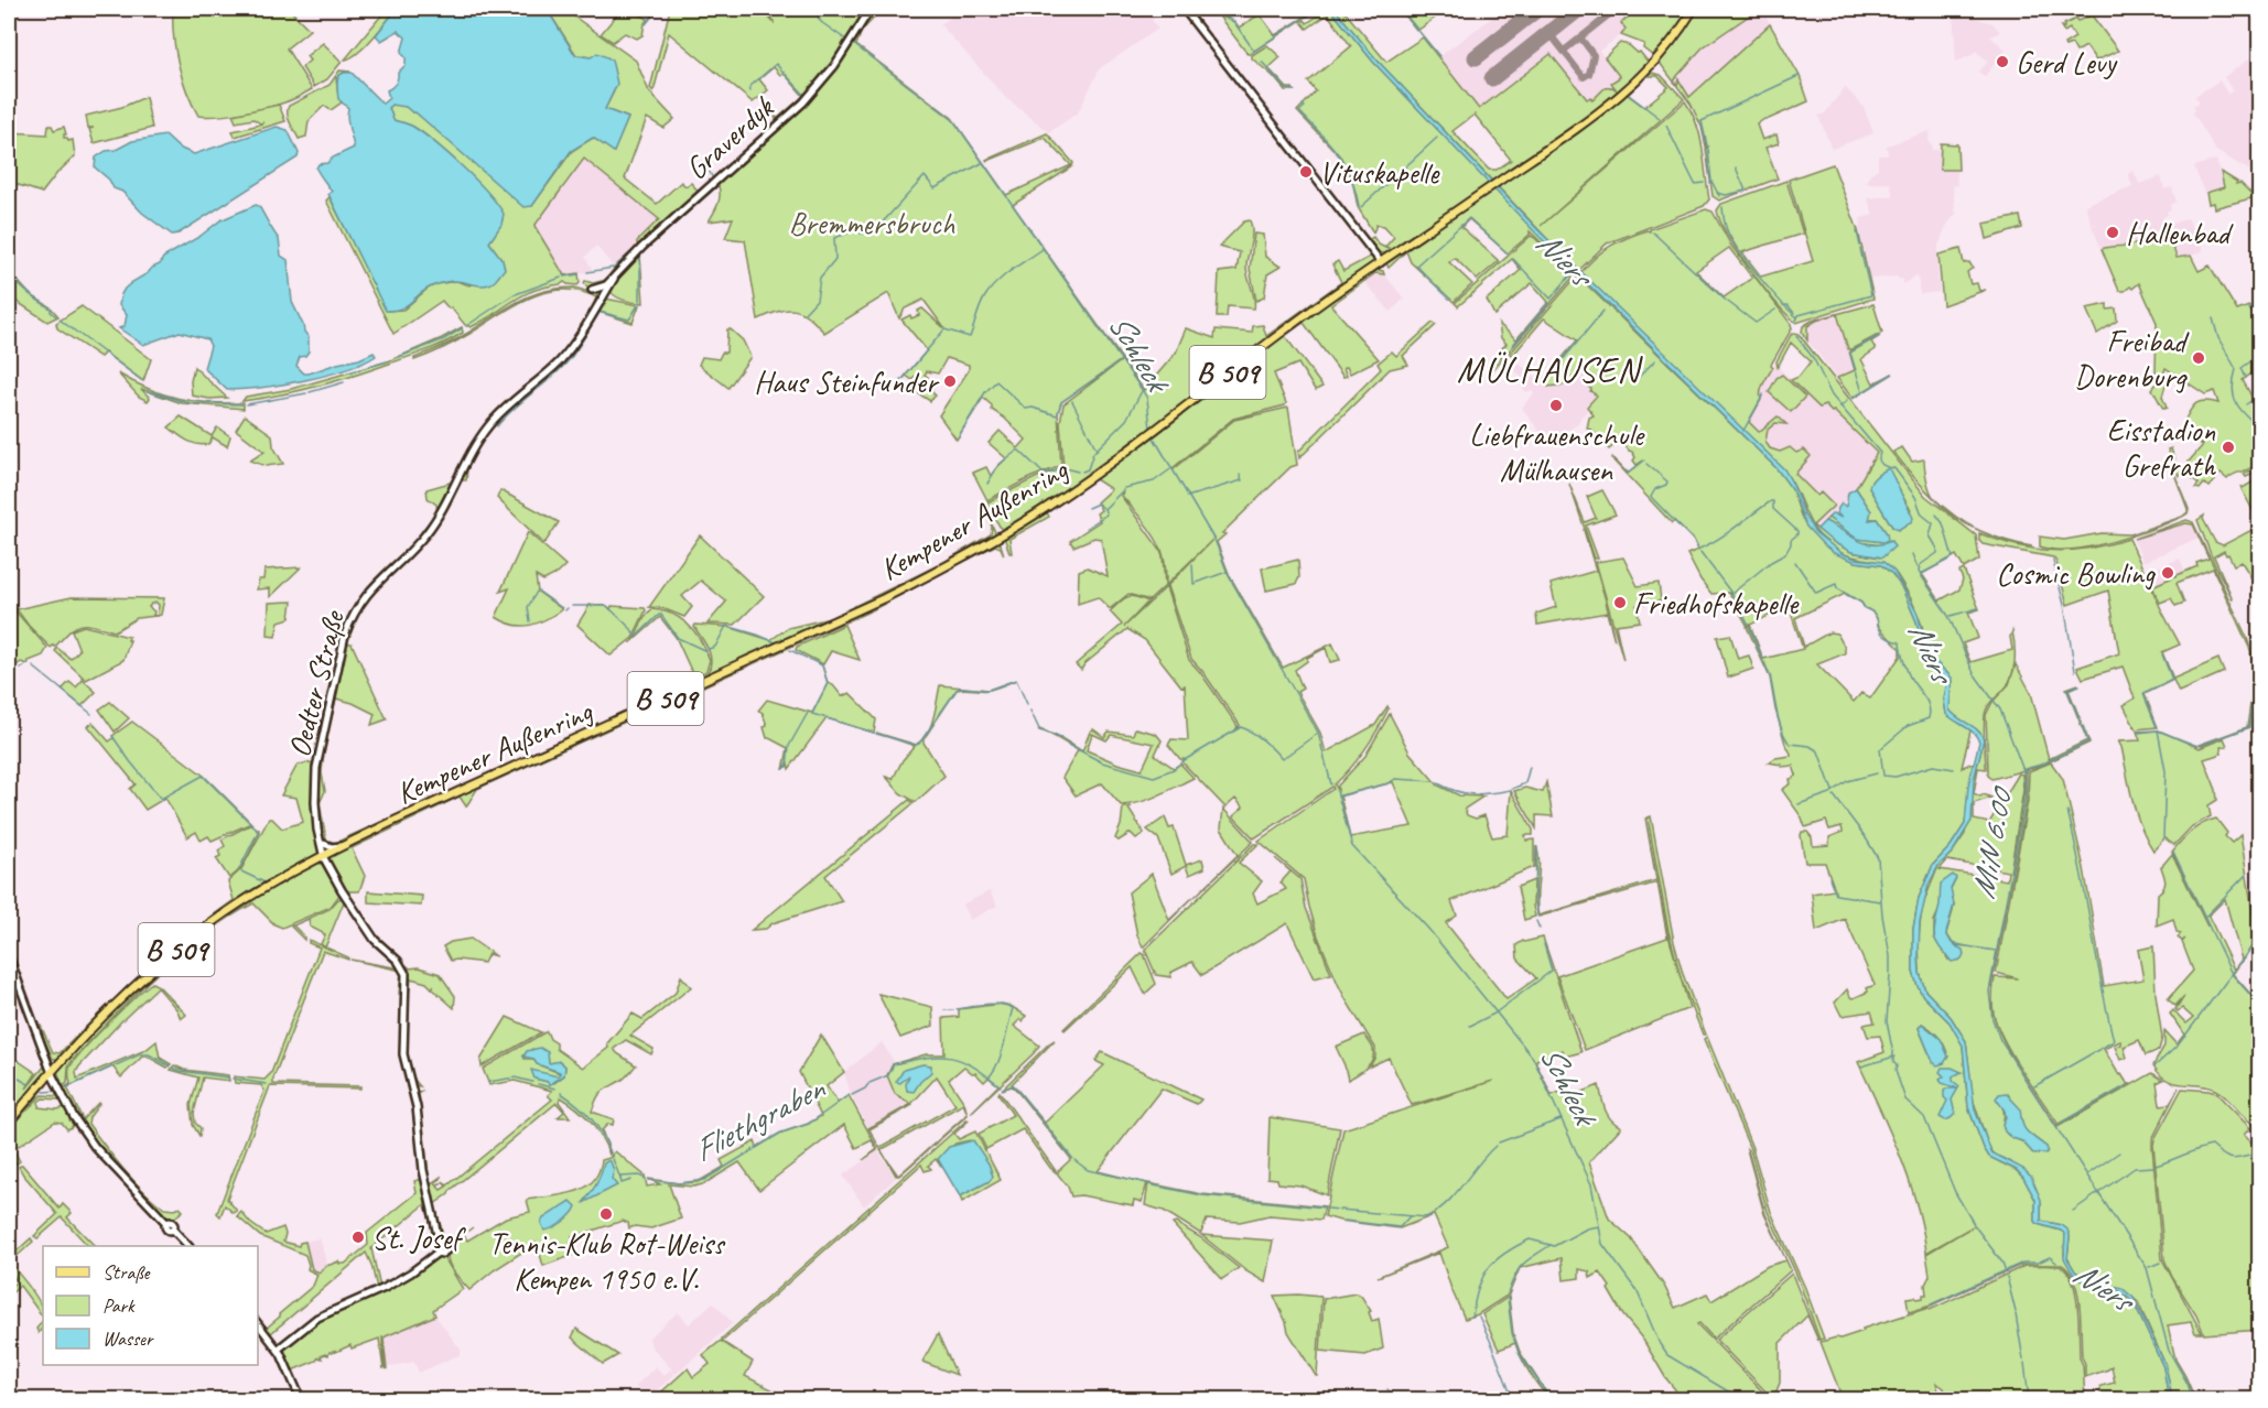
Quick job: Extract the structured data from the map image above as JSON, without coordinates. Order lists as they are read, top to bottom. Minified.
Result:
{"streets":{"main road":["Graverdyk","B 509","Kempener Außenring","Oedter Straße"]},"crossings":[["Graverdyk","Oedter Straße"],["B 509","Kempener Außenring"],["Kempener Außenring","Oedter Straße"]],"districts":["MÜLHAUSEN"],"water":["Niers","Schleck","MiN 6.00","Fliethgraben"],"parks":["Bremmersbruch"],"places":["Gerd Levy","Vituskapelle","Hallenbad","Freibad Dorenburg","Haus Steinfunder","Liebfrauenschule Mülhausen","Eisstadion Grefrath","Cosmic Bowling","Friedhofskapelle","Tennis-Klub Rot-Weiss Kempen 1950 e.V.","St. Josef"],"legend":["Straße","Park","Wasser"]}
